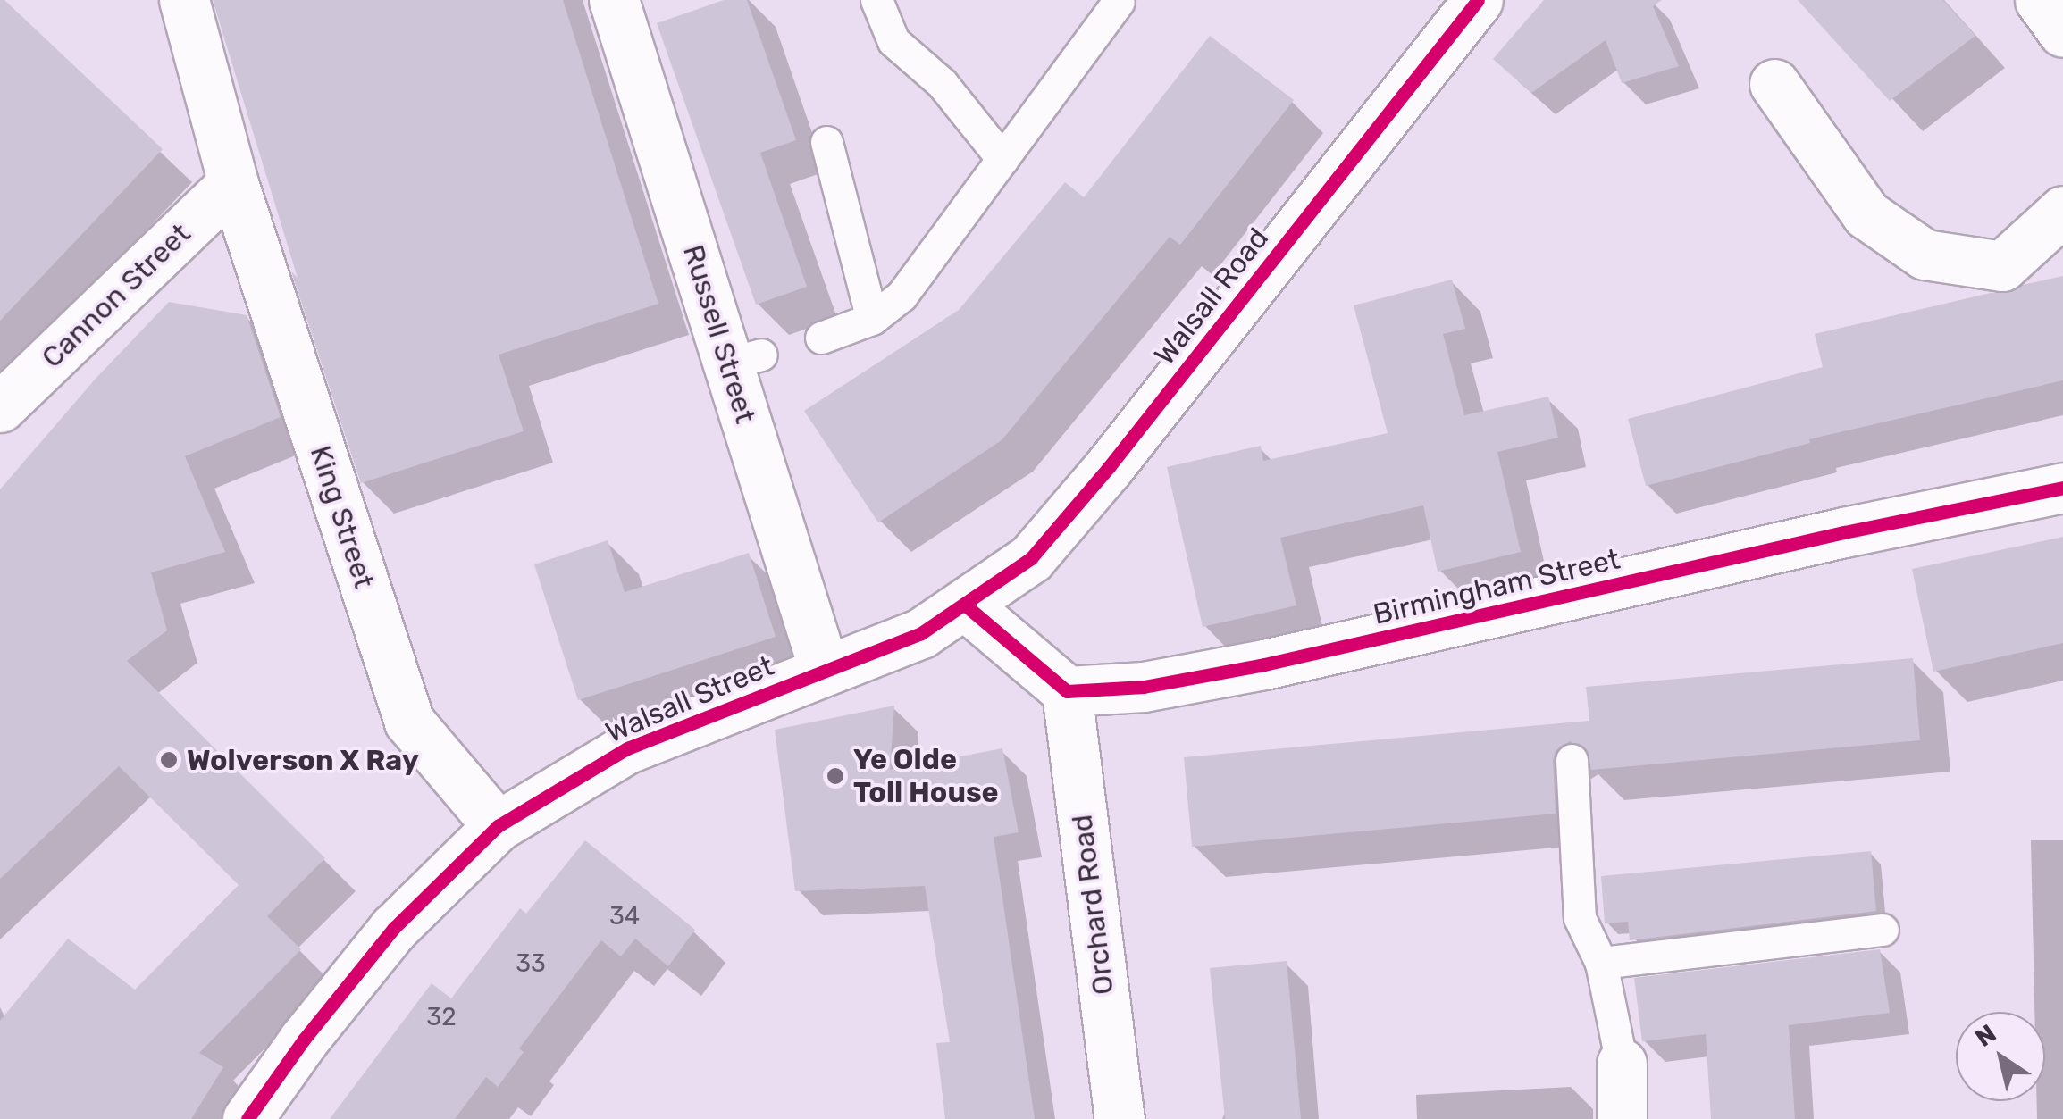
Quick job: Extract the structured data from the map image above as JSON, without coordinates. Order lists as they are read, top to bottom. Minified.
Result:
{"streets":{"street":["Cannon Street","Walsall Road","Russell Street","King Street","Birmingham Street","Walsall Street","Orchard Road"]},"crossings":[["Cannon Street","King Street"],["Walsall Road","Walsall Street"],["Russell Street","Walsall Street"],["King Street","Walsall Street"],["Birmingham Street","Orchard Road"]],"places":["Wolverson X Ray","Ye Olde Toll House"],"house_numbers":["34","33","32"],"north":"top left"}
